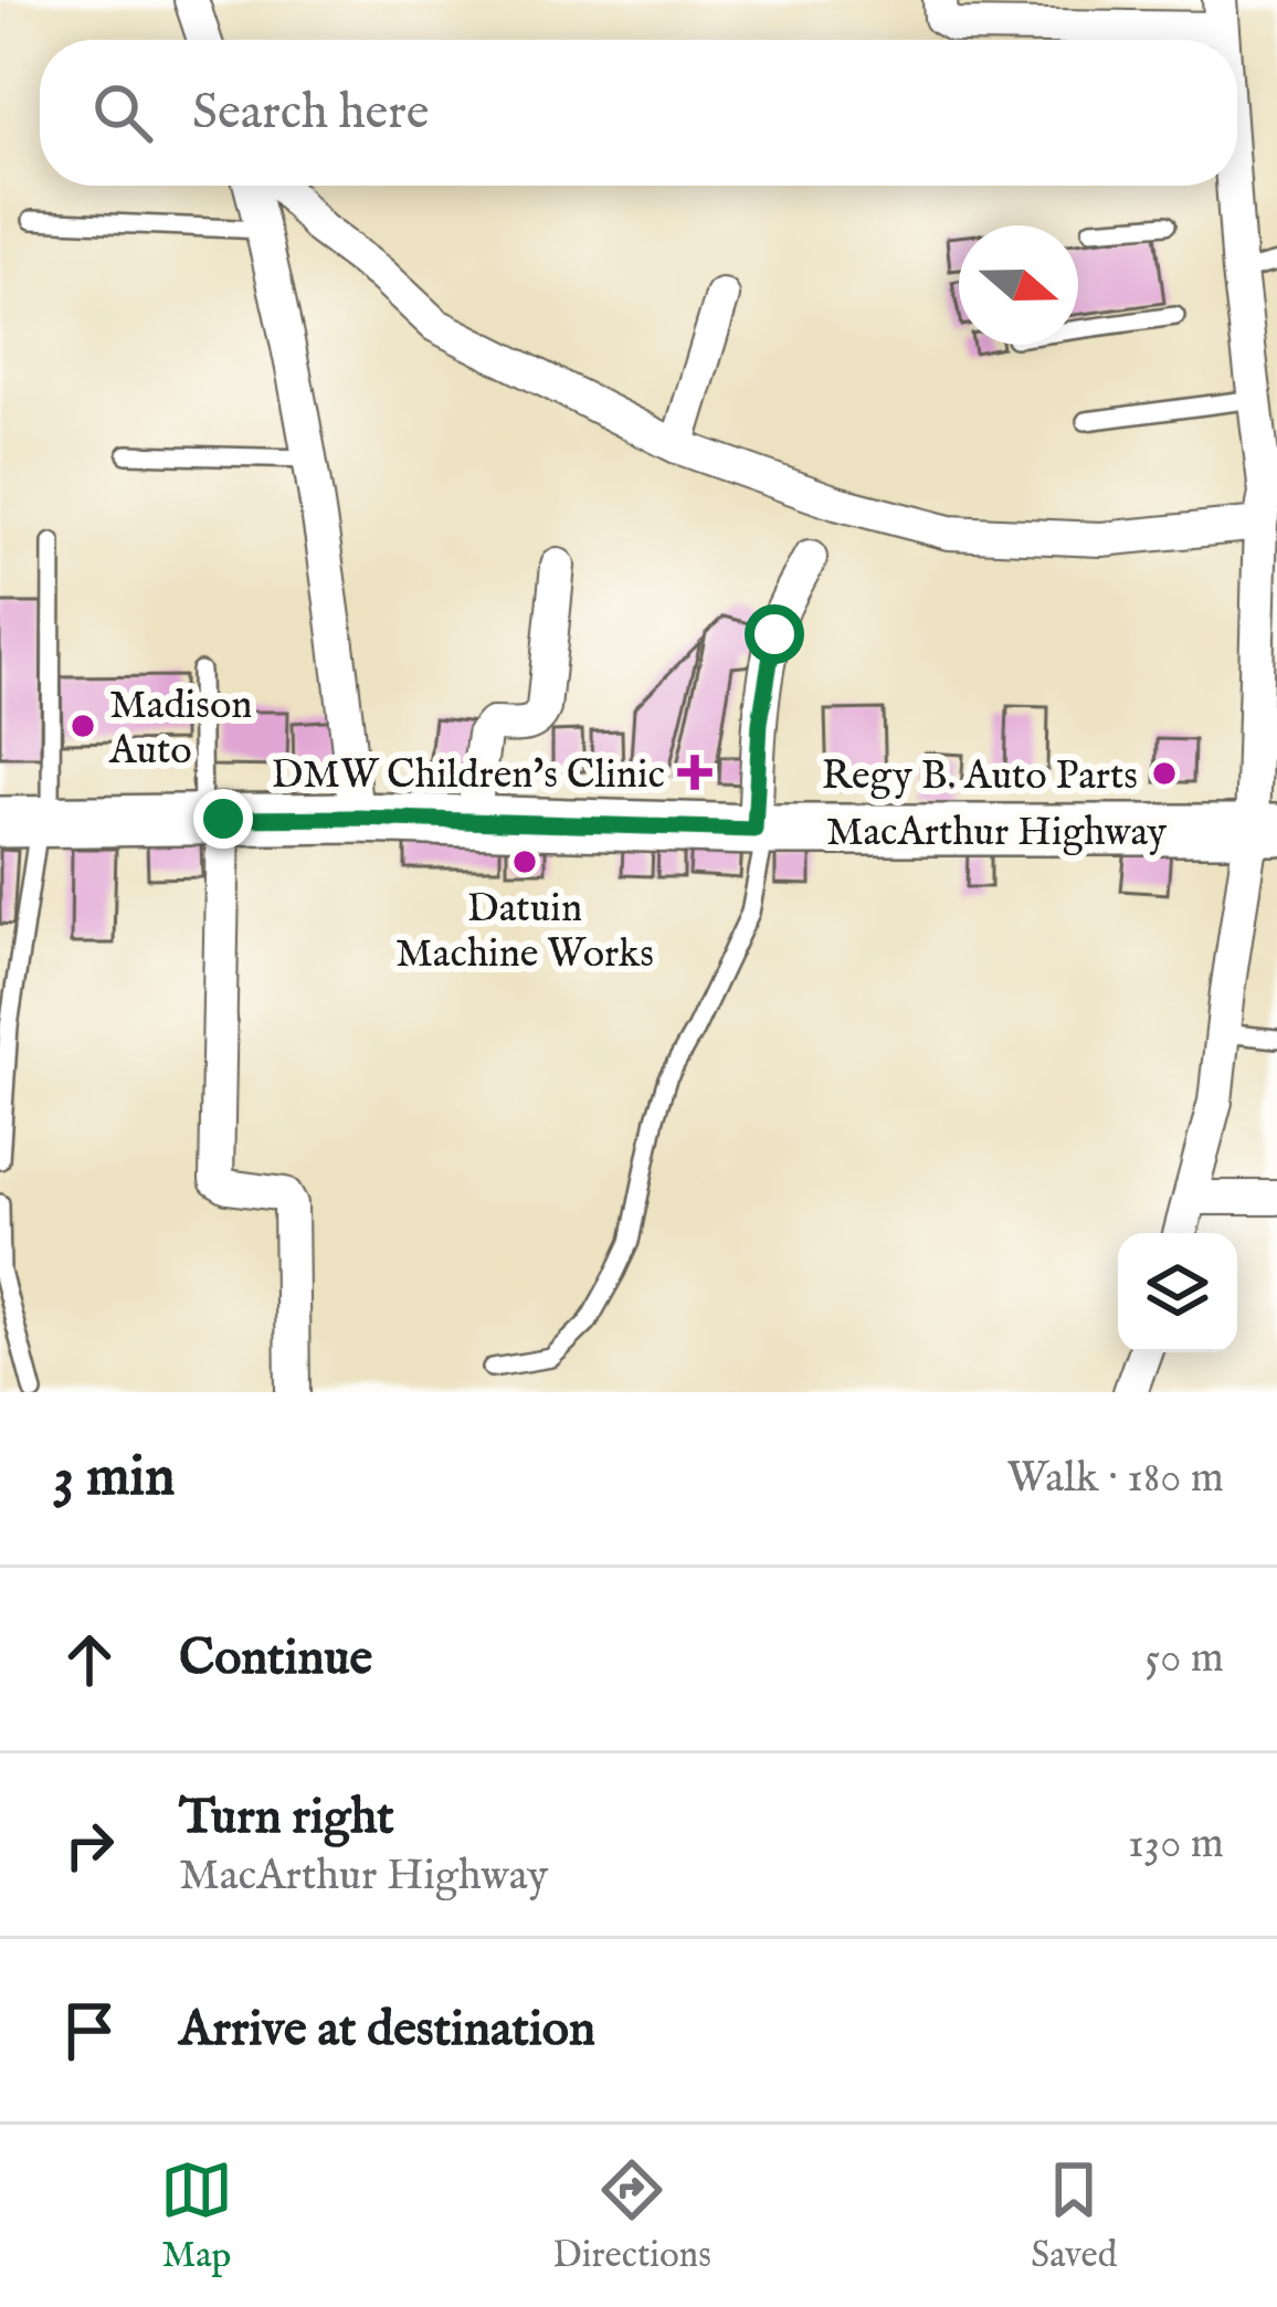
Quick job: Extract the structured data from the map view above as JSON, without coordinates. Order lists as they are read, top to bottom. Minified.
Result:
{"streets":{"main road":["MacArthur Highway"]},"places":{"other":["Madison Auto","Regy B. Auto Parts","Datuin Machine Works"],"health":["DMW Children's Clinic"]},"north":"right","page":{"search":"Search here","heading":["3 min","Walk · 180 m"],"list":[["Continue","50 m"],["Turn right","MacArthur Highway","130 m"],"Arrive at destination"],"nav":["Map","Directions","Saved"]}}
